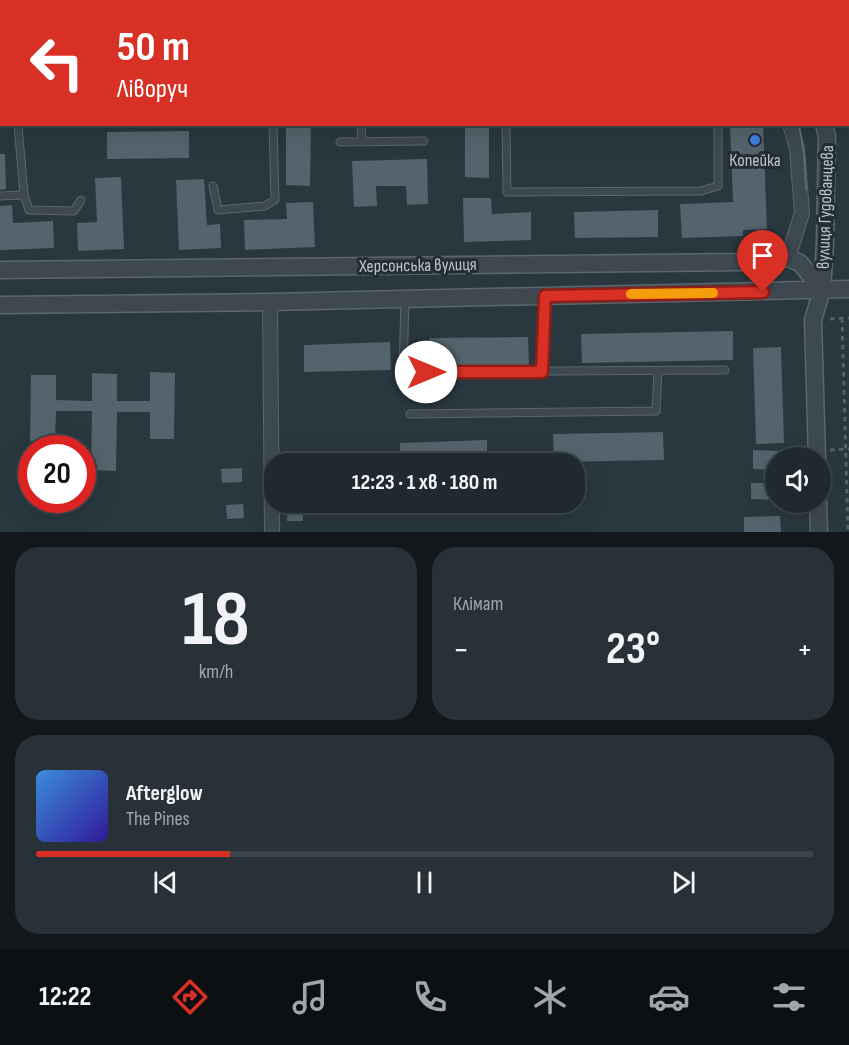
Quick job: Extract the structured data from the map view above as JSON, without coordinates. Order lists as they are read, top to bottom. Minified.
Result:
{"streets":{"street":["вулиця Гудованцева","Херсонська вулиця"]},"crossings":[["вулиця Гудованцева","Херсонська вулиця"]],"places":["Копейка"],"page":{"turn":["50 m","Ліворуч"],"limit":"20","trip":"12:23 · 1 хв · 180 m","tile":[["18","km/h"],"Клімат"],"heat":["−","23°","+"],"song":["Afterglow","The Pines"],"tabs":"12:22"}}
